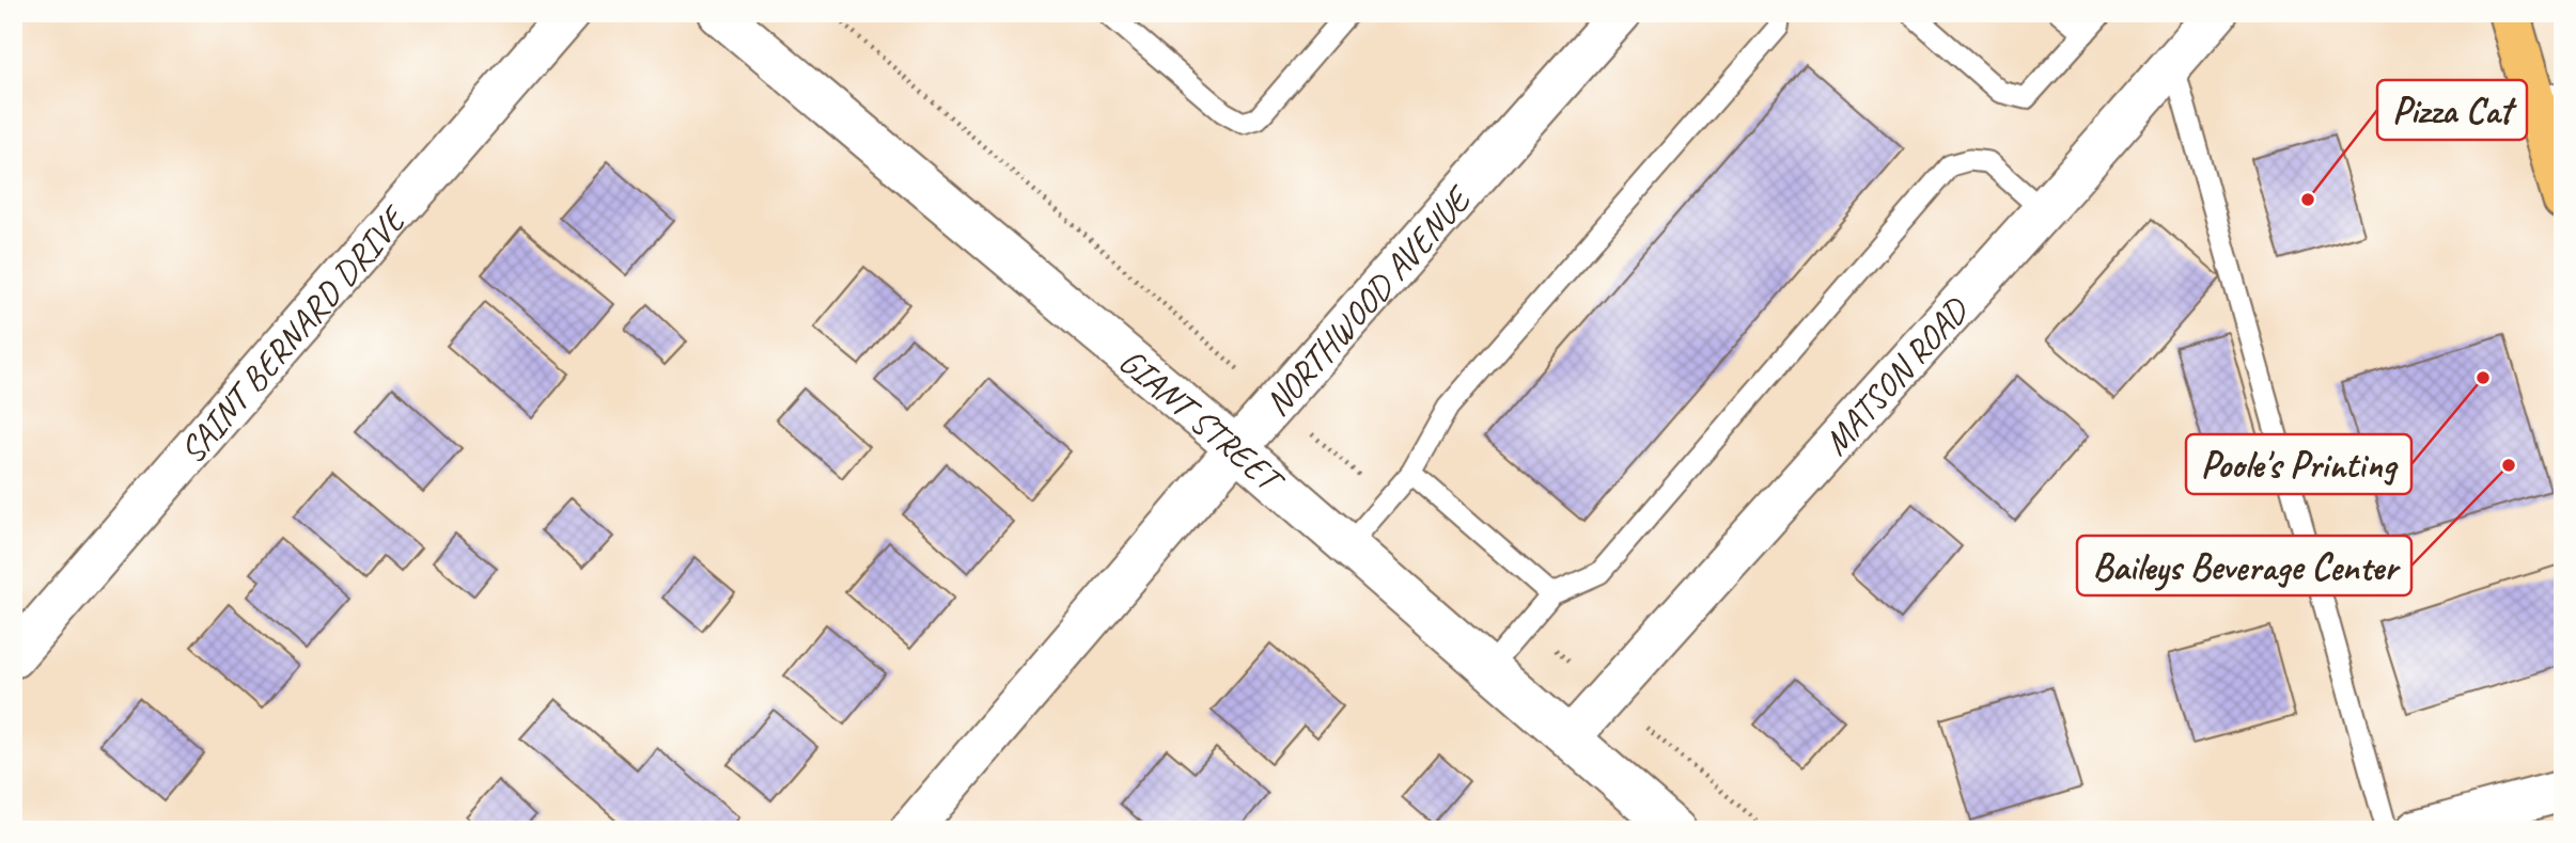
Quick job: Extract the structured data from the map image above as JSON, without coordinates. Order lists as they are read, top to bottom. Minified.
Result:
{"streets":{"street":["NORTHWOOD AVENUE","SAINT BERNARD DRIVE","MATSON ROAD","GIANT STREET"]},"crossings":[["NORTHWOOD AVENUE","GIANT STREET"],["MATSON ROAD","GIANT STREET"]],"places":["Pizza Cat","Poole's Printing","Baileys Beverage Center"]}
